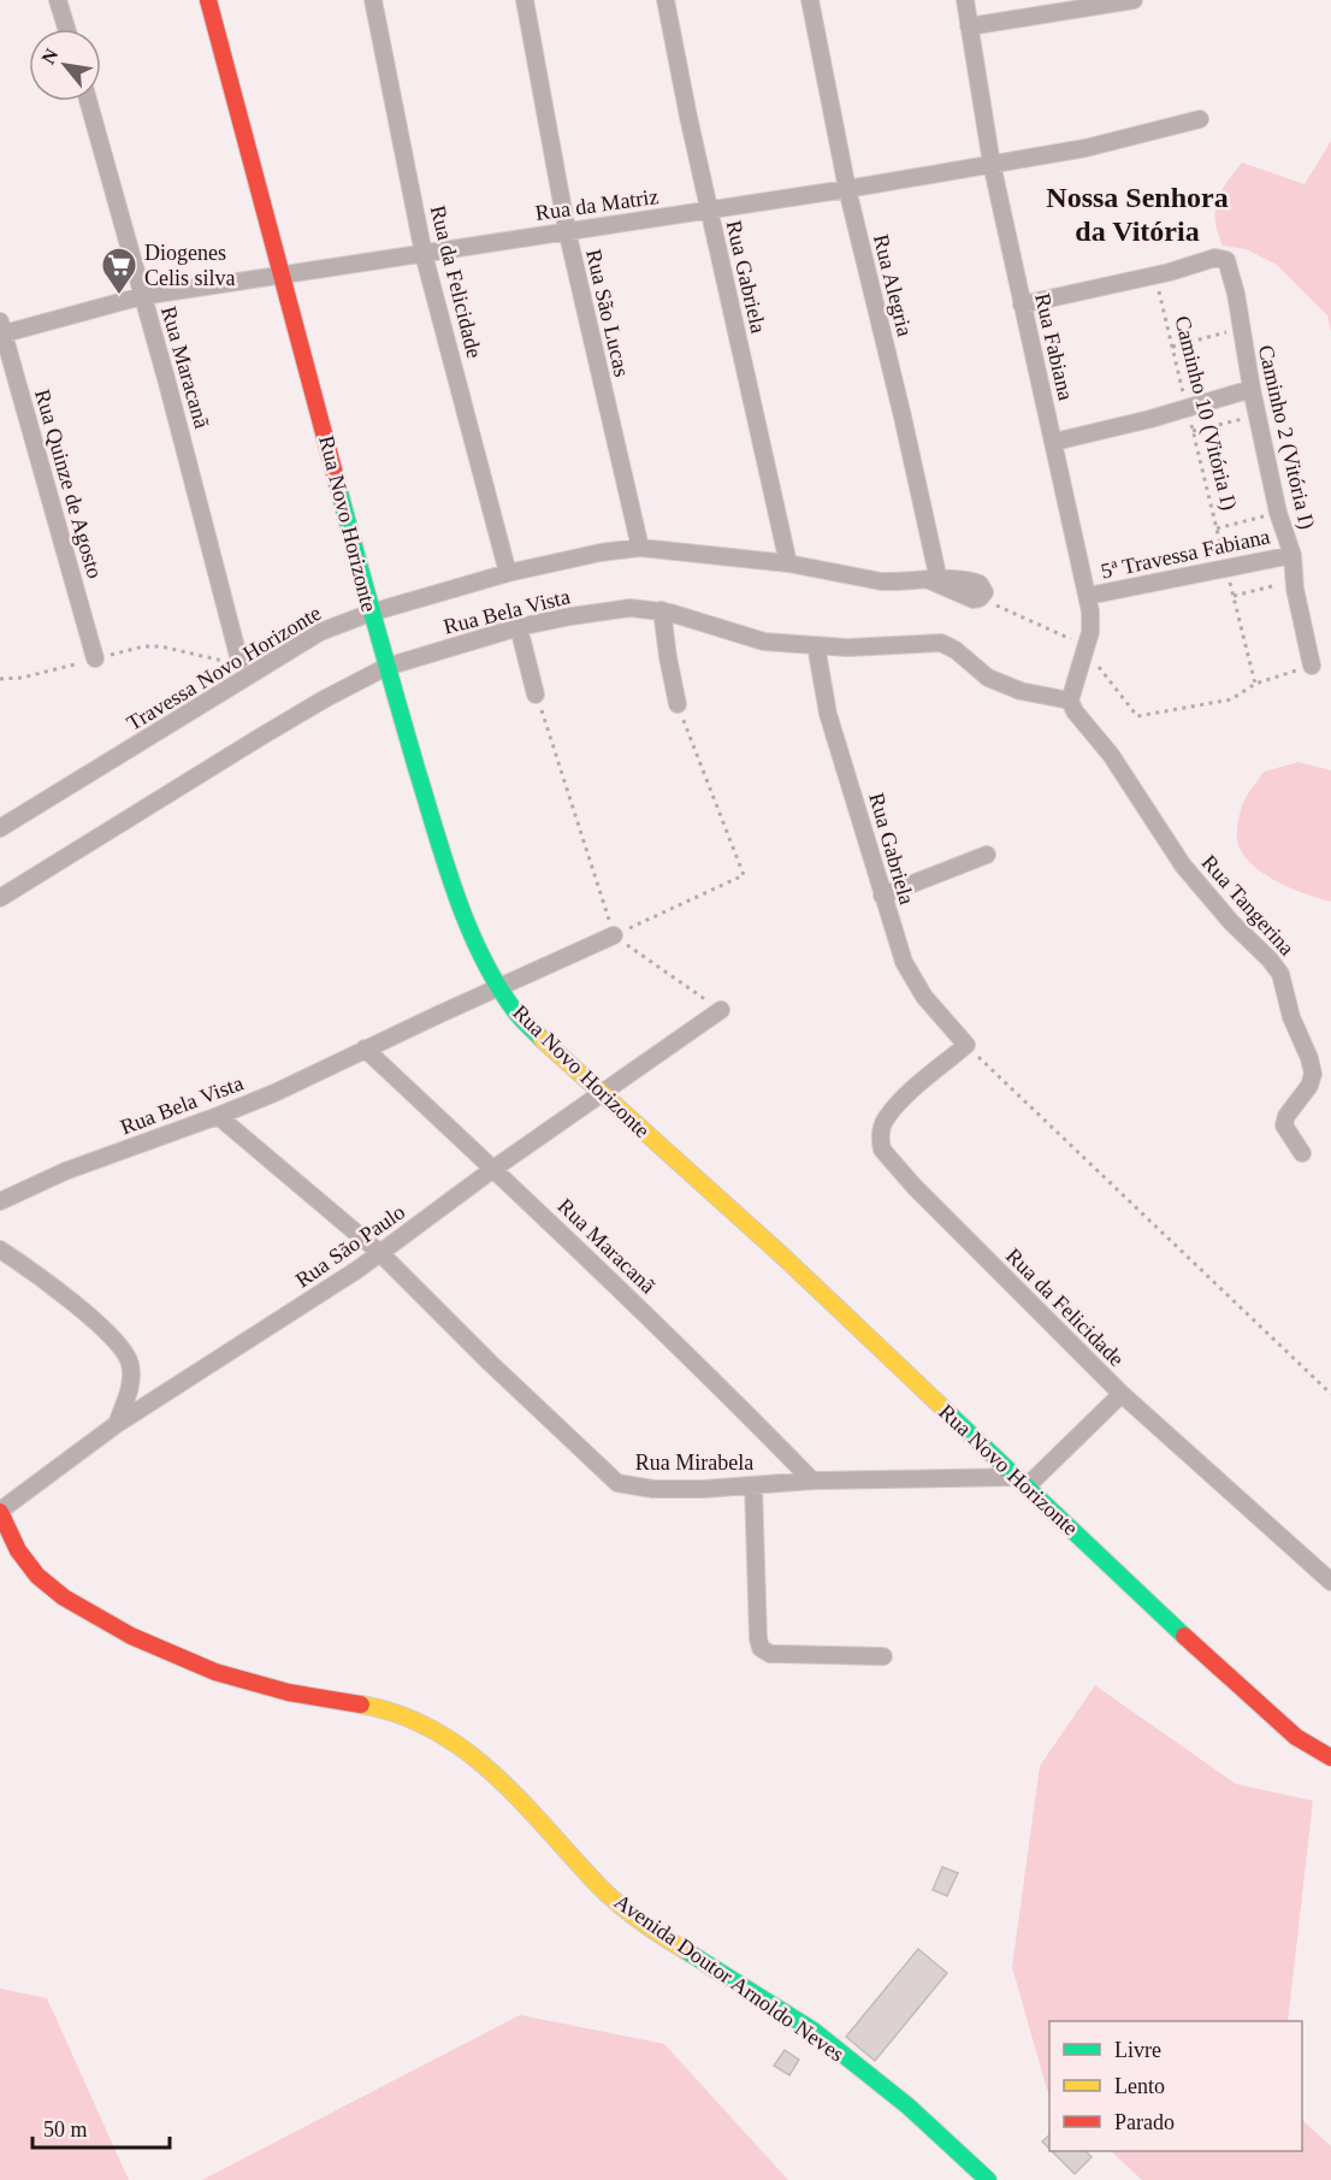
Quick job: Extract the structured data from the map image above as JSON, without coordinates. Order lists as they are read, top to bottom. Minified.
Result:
{"streets":{"street":["Rua da Matriz","Rua Gabriela","Rua da Felicidade","Rua Alegria","Rua São Lucas","Rua Fabiana","Rua Maracanã","Caminho 2 (Vitória I)","Rua Quinze de Agosto","Rua Novo Horizonte","5ª Travessa Fabiana","Rua Bela Vista","Travessa Novo Horizonte","Rua Tangerina","Rua São Paulo","Rua Mirabela","Avenida Doutor Arnoldo Neves"],"path":["Caminho 10 (Vitória I)"]},"crossings":[["Rua da Matriz","Rua Gabriela"],["Rua da Matriz","Rua da Felicidade"],["Rua da Matriz","Rua Alegria"],["Rua da Matriz","Rua São Lucas"],["Rua da Matriz","Rua Fabiana"],["Rua da Matriz","Rua Maracanã"],["Rua da Matriz","Rua Quinze de Agosto"],["Rua da Matriz","Rua Novo Horizonte"],["Rua Gabriela","Rua da Felicidade"],["Rua Gabriela","Rua Bela Vista"],["Rua Gabriela","Travessa Novo Horizonte"],["Rua da Felicidade","Travessa Novo Horizonte"],["Rua Alegria","Travessa Novo Horizonte"],["Rua São Lucas","Travessa Novo Horizonte"],["Rua Fabiana","5ª Travessa Fabiana"],["Rua Fabiana","Rua Bela Vista"],["Rua Fabiana","Rua Tangerina"],["Rua Maracanã","Rua Bela Vista"],["Rua Maracanã","Rua São Paulo"],["Rua Maracanã","Rua Mirabela"],["Caminho 10 (Vitória I)","Caminho 2 (Vitória I)"],["Caminho 10 (Vitória I)","5ª Travessa Fabiana"],["Caminho 2 (Vitória I)","5ª Travessa Fabiana"],["Rua Novo Horizonte","Rua Bela Vista"],["Rua Novo Horizonte","Travessa Novo Horizonte"],["Rua Novo Horizonte","Rua São Paulo"],["Rua Novo Horizonte","Rua Mirabela"],["Rua Bela Vista","Rua Tangerina"],["Rua Bela Vista","Rua Mirabela"],["Rua São Paulo","Rua Mirabela"],["Rua São Paulo","Avenida Doutor Arnoldo Neves"]],"districts":["Nossa Senhora da Vitória"],"places":{"supermarket":["Diogenes Celis silva"]},"legend":["Livre","Lento","Parado"],"scale_bar":"50 m","north":"top left"}
